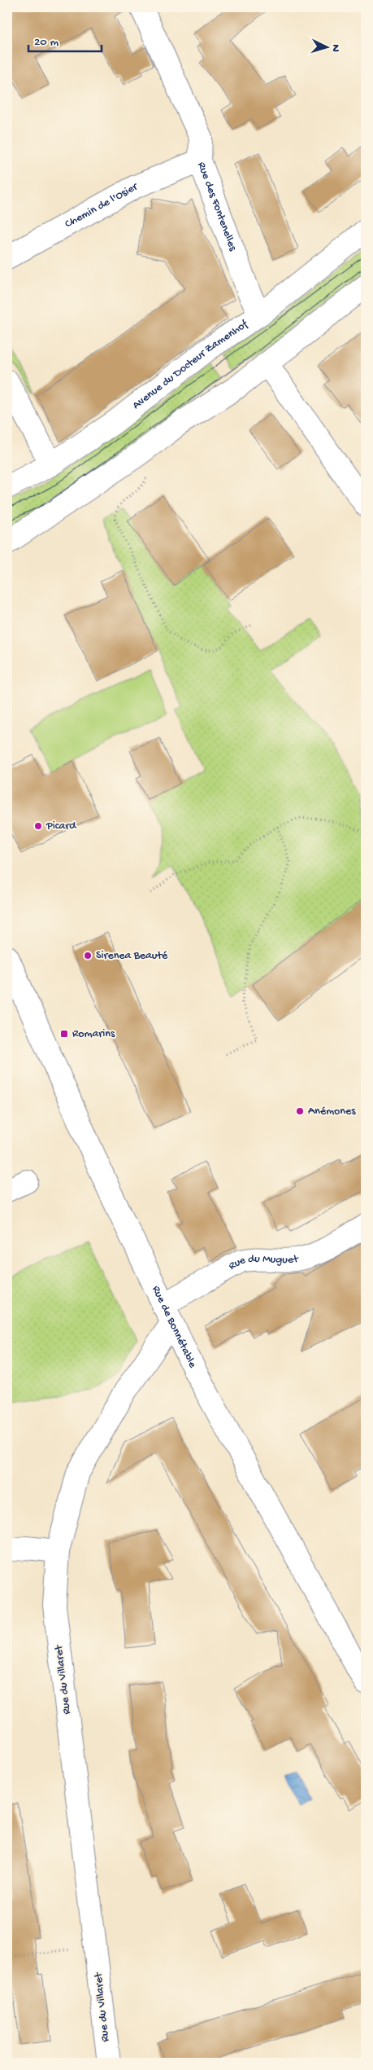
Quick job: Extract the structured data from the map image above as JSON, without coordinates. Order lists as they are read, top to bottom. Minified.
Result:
{"streets":{"street":["Chemin de l'Osier","Rue des Fontenelles","Avenue du Docteur Zamenhof","Rue du Muguet","Rue de Bonnétable","Rue du Villaret"]},"crossings":[["Chemin de l'Osier","Rue des Fontenelles"],["Rue des Fontenelles","Avenue du Docteur Zamenhof"],["Rue du Muguet","Rue de Bonnétable"],["Rue du Muguet","Rue du Villaret"],["Rue de Bonnétable","Rue du Villaret"]],"places":{"other":["Picard","Sirenea Beauté","Anémones"],"transit":["Romarins"]},"scale_bar":"20 m","north":"right"}
